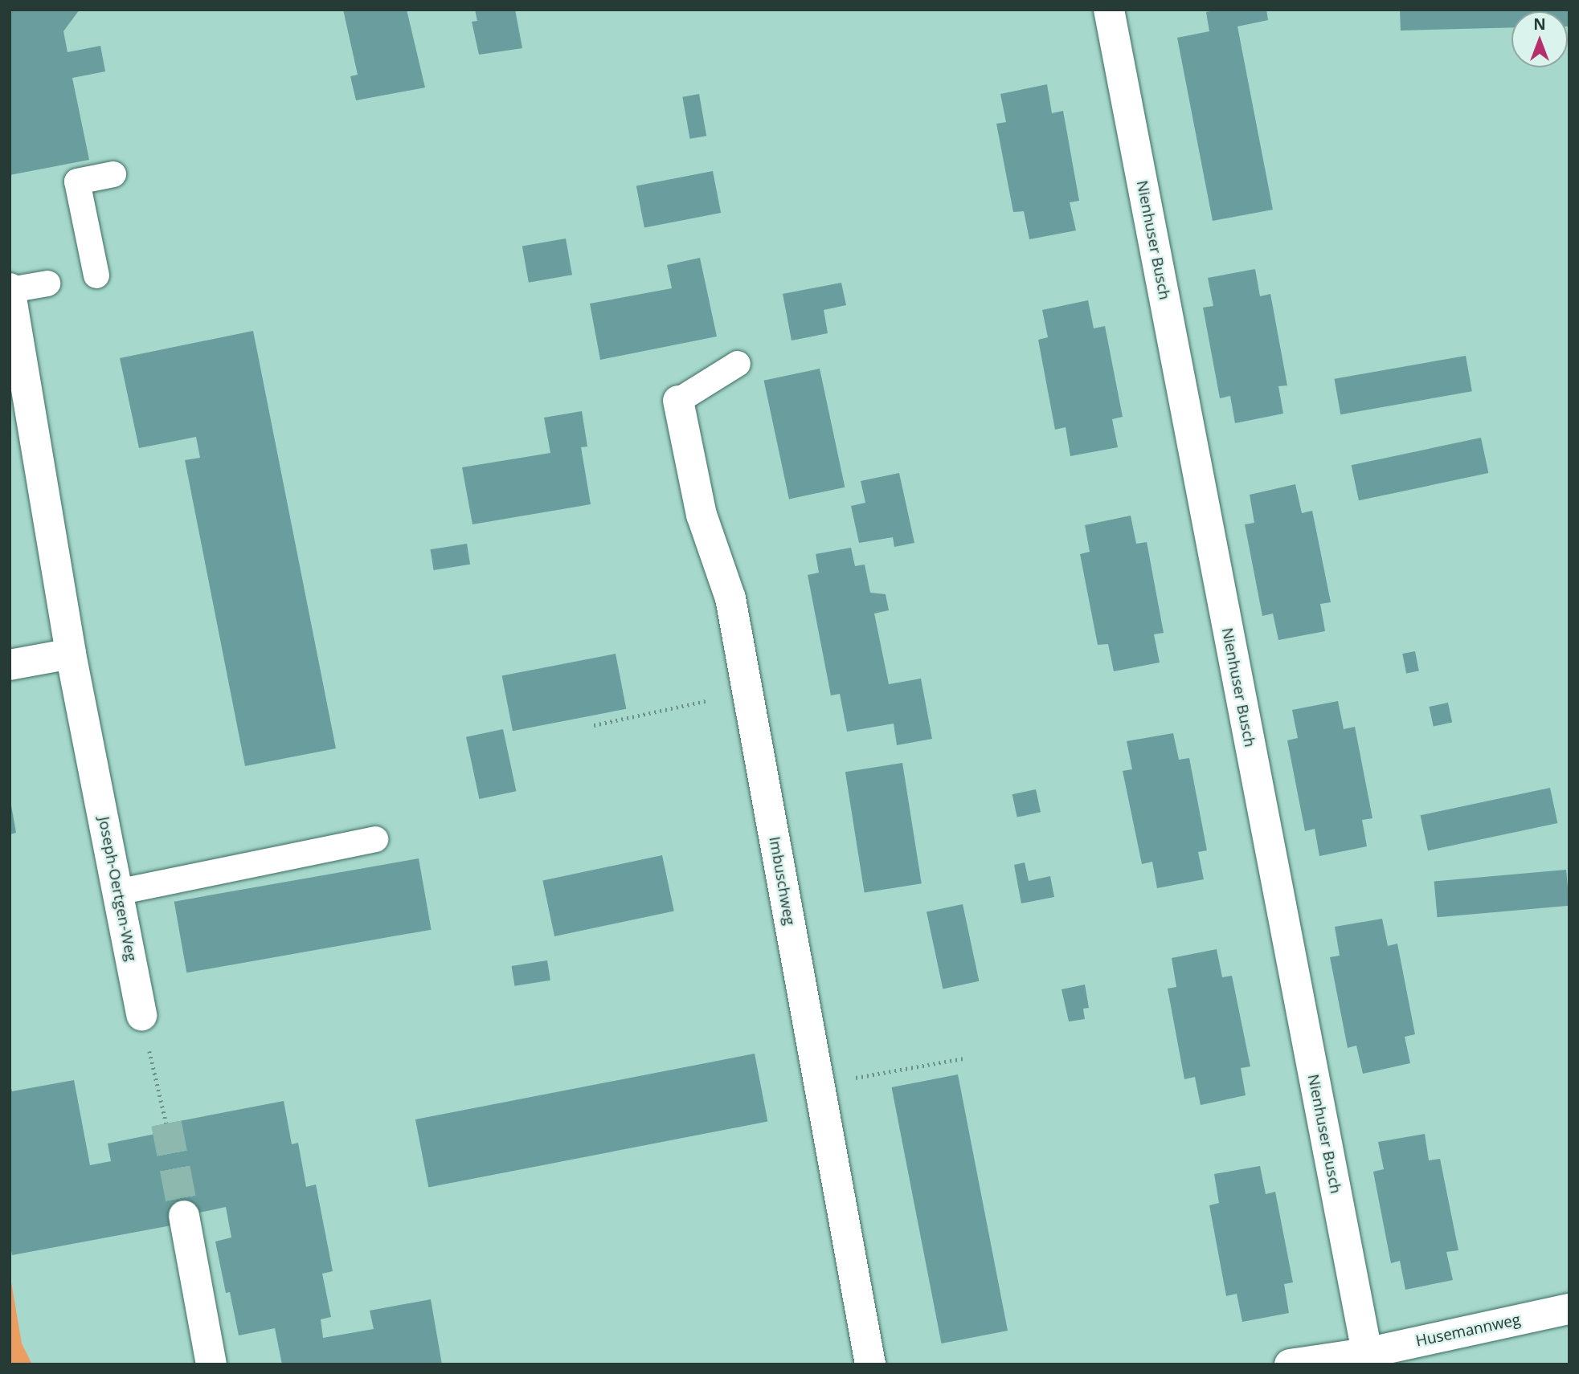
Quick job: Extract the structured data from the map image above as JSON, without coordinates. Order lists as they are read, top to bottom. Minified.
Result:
{"streets":{"street":["Nienhuser Busch","Imbuschweg","Joseph-Oertgen-Weg","Husemannweg"]},"crossings":[["Nienhuser Busch","Husemannweg"]],"north":"top"}
